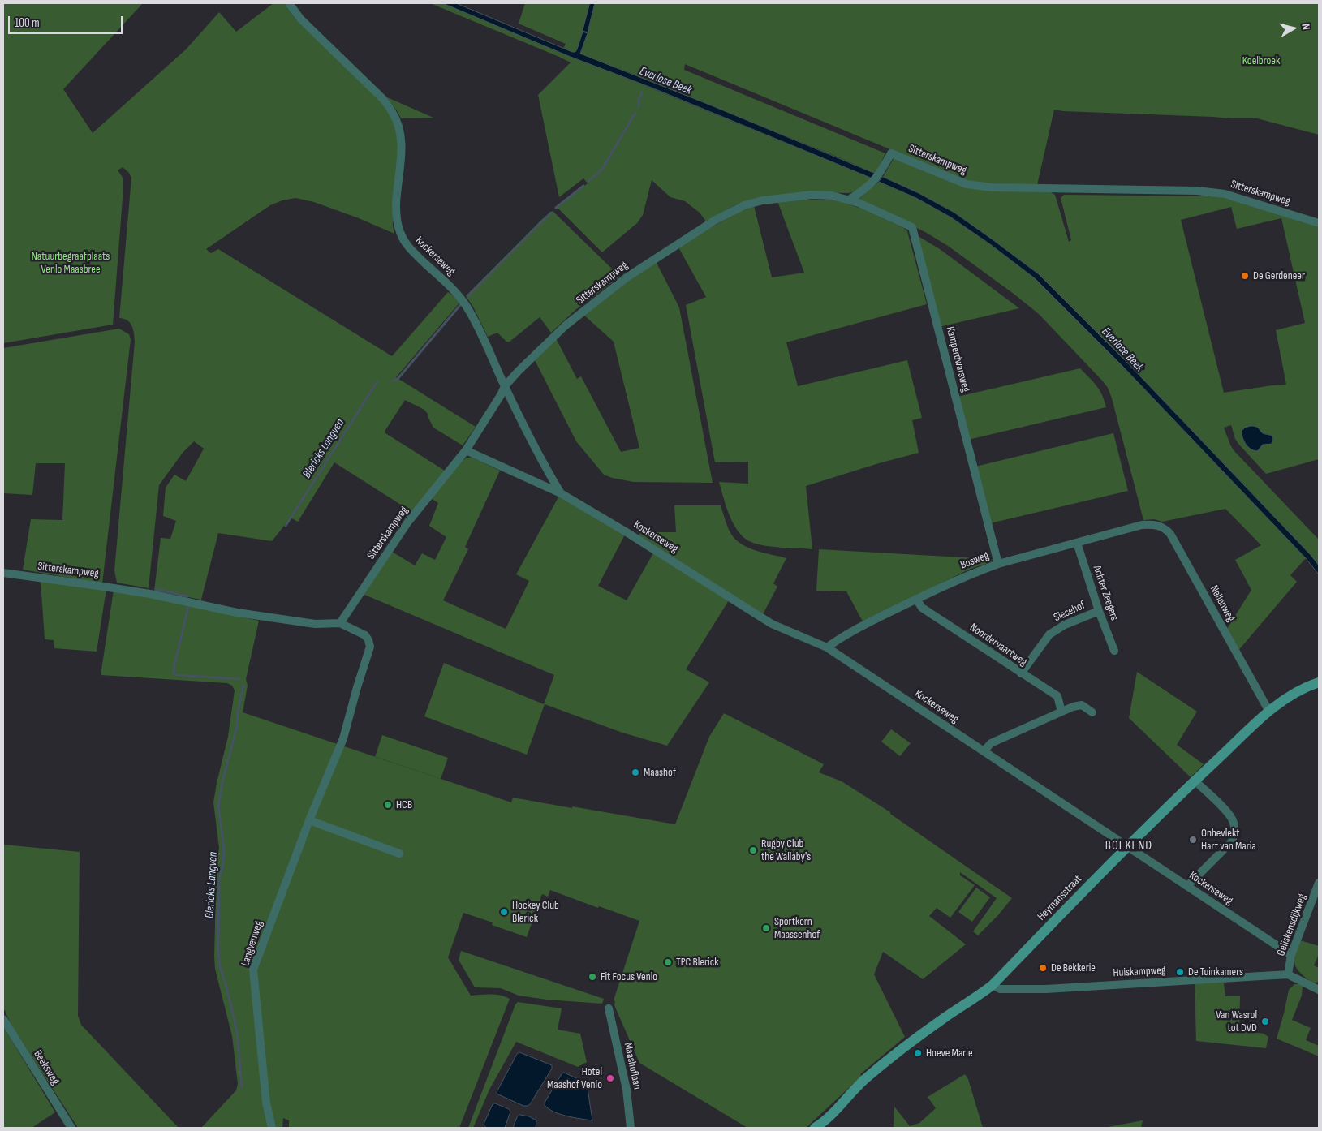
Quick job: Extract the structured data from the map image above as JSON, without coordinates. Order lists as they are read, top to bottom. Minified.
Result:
{"streets":{"street":["Sitterskampweg","Kockerseweg","Kamperdwarsweg","Bosweg","Achter Zeegers","Nellenweg","Siesehof","Noordervaartweg","Heymansstraat","Geliskensdijkweg","Langvenweg","Huiskampweg","Maashoflaan","Beeksweg"]},"crossings":[["Sitterskampweg","Kockerseweg"],["Sitterskampweg","Kamperdwarsweg"],["Sitterskampweg","Langvenweg"],["Kockerseweg","Bosweg"],["Kockerseweg","Heymansstraat"],["Kockerseweg","Geliskensdijkweg"],["Kamperdwarsweg","Bosweg"],["Bosweg","Achter Zeegers"],["Bosweg","Nellenweg"],["Bosweg","Noordervaartweg"],["Achter Zeegers","Siesehof"],["Nellenweg","Heymansstraat"],["Siesehof","Noordervaartweg"],["Heymansstraat","Huiskampweg"],["Geliskensdijkweg","Huiskampweg"]],"districts":["BOEKEND"],"water":["Everlose Beek","Blericks Langven"],"parks":["Koelbroek","Natuurbegraafplaats Venlo Maasbree"],"places":["De Gerdeneer","Maashof","HCB","Onbevlekt Hart van Maria","Rugby Club the Wallaby's","Hockey Club Blerick","Sportkern Maassenhof","TPC Blerick","De Bekkerie","De Tuinkamers","Fit Focus Venlo","Van Wasrol tot DVD","Hoeve Marie","Hotel Maashof Venlo"],"scale_bar":"100 m","north":"right"}
